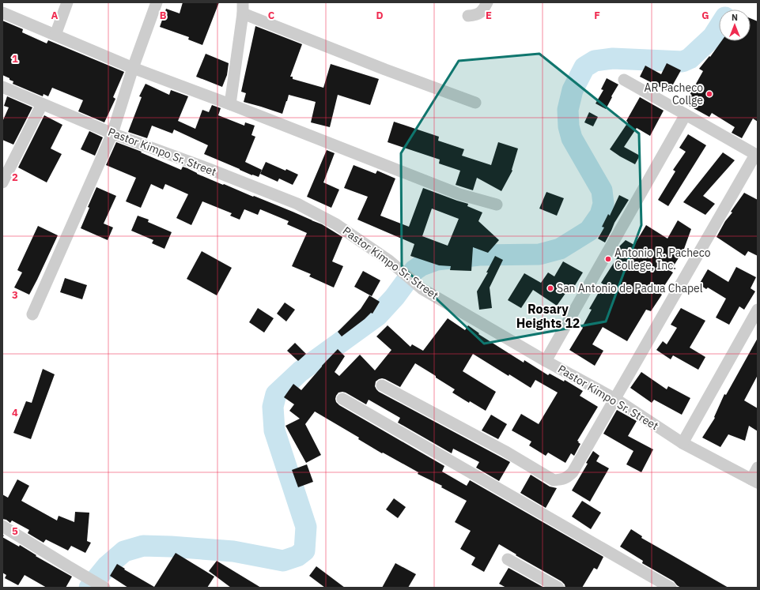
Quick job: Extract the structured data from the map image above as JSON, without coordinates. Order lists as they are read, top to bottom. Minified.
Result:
{"streets":{"street":["Pastor Kimpo Sr. Street"]},"districts":["Rosary Heights 12"],"places":["AR Pacheco Collge","Antonio R. Pacheco College, Inc.","San Antonio de Padua Chapel"],"north":"top","grid":{"columns":["A","B","C","D","E","F","G"],"rows":["1","2","3","4","5"]}}
